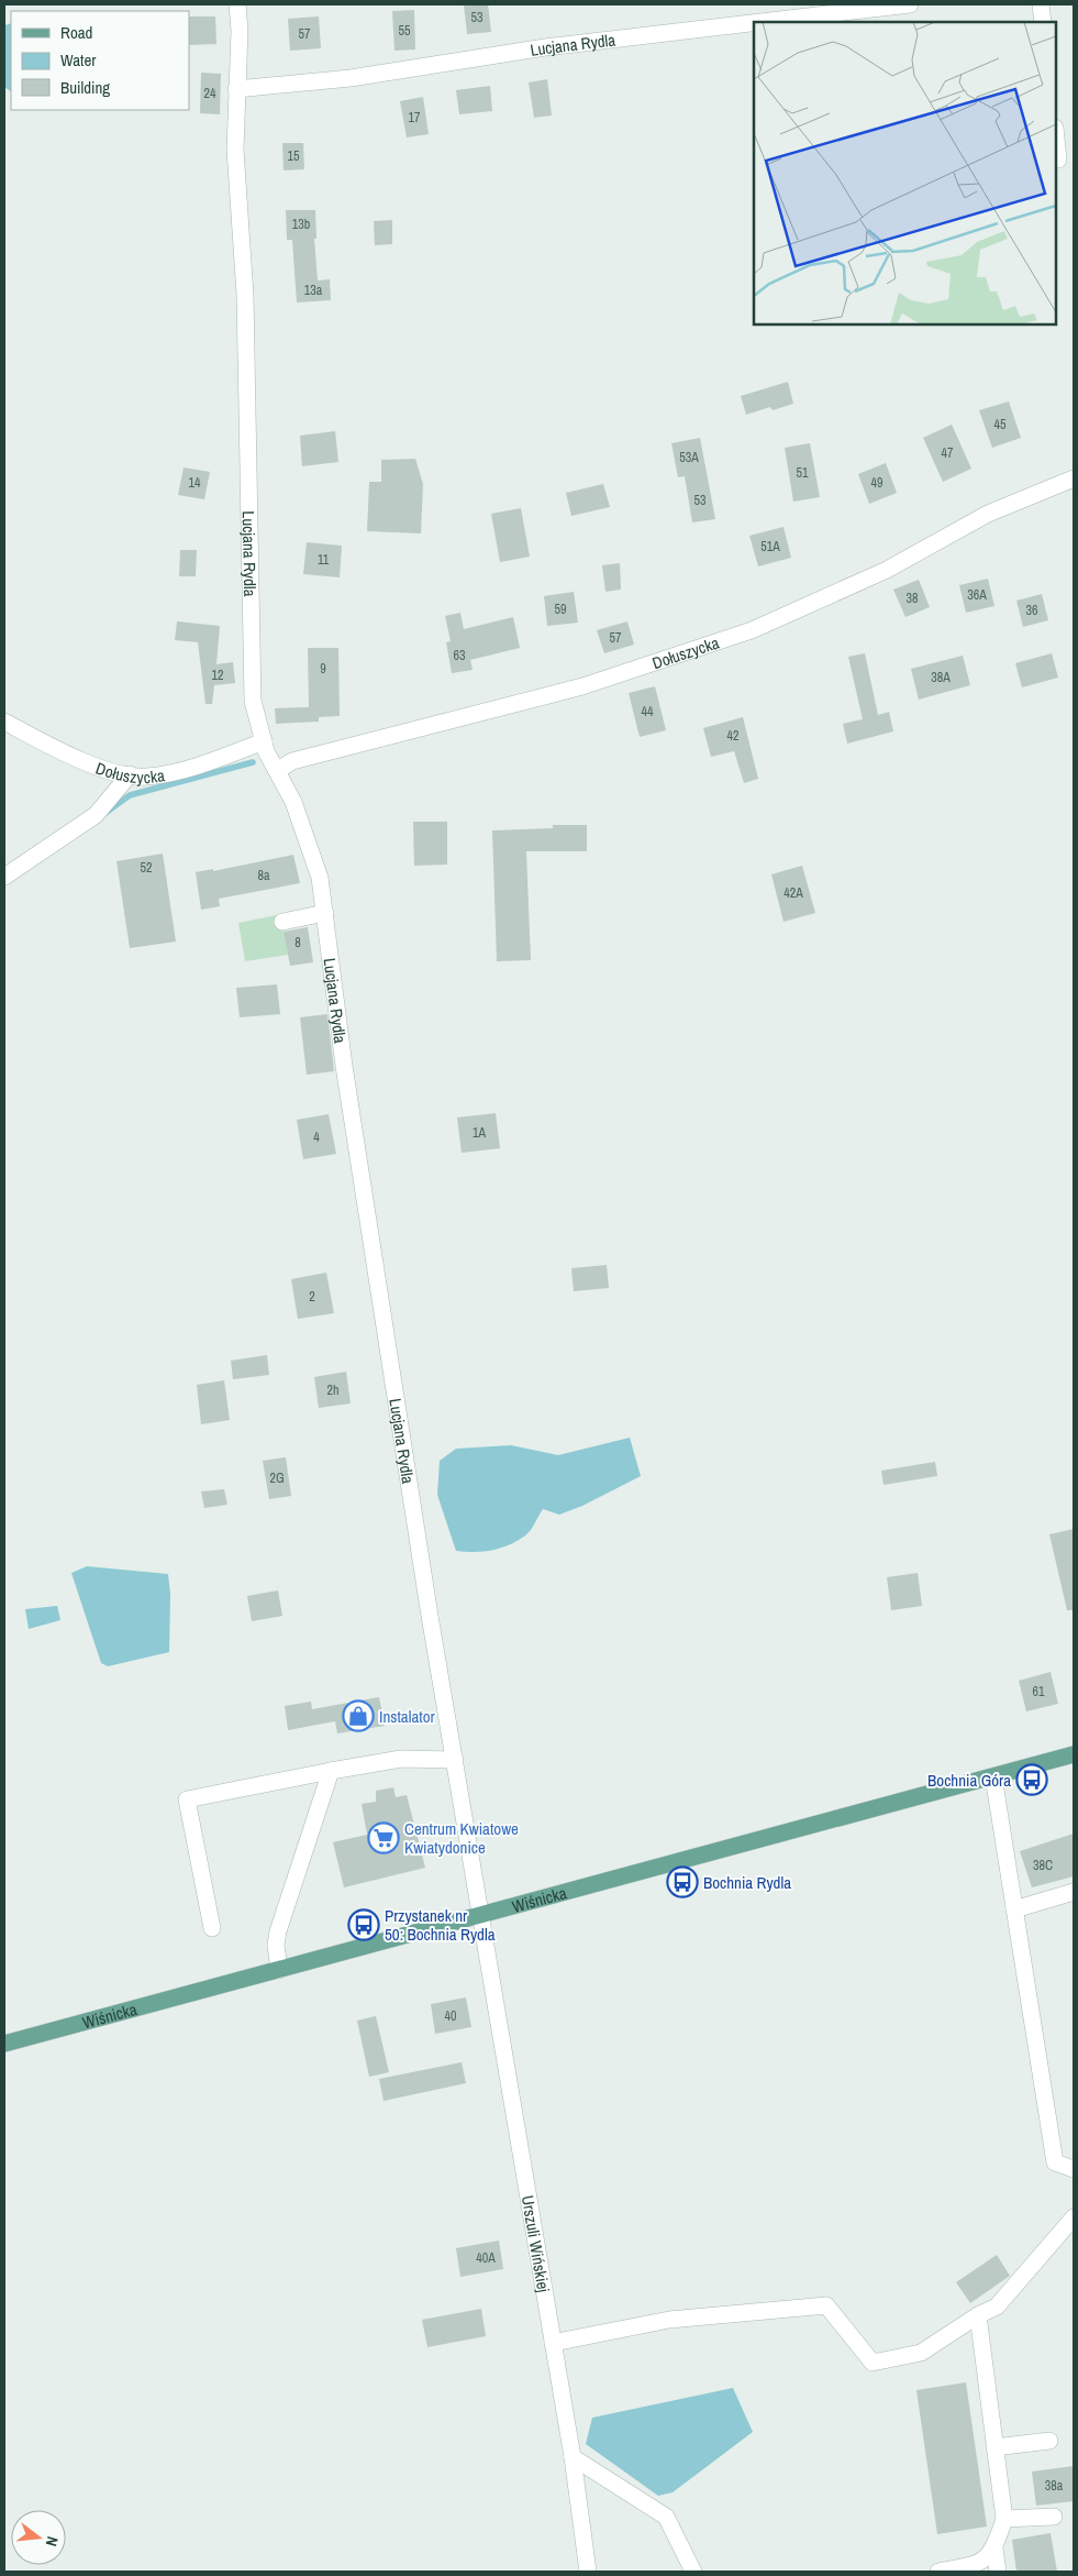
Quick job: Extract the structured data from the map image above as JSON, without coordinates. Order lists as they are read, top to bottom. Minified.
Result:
{"streets":{"main road":["Wiśnicka"],"street":["Lucjana Rydla","Dołuszycka","Urszuli Wińskiej"]},"crossings":[["Lucjana Rydla","Dołuszycka"],["Lucjana Rydla","Wiśnicka"],["Lucjana Rydla","Urszuli Wińskiej"],["Wiśnicka","Urszuli Wińskiej"]],"places":{"shop":["Instalator"],"bus stop":["Bochnia Góra","Bochnia Rydla","Przystanek nr 50: Bochnia Rydla"],"supermarket":["Centrum Kwiatowe Kwiatydonice"]},"house_numbers":["53","55","57","24","17","15","13b","13a","45","47","53A","51","14","49","53","51A","11","36A","38","59","36","57","63","9","12","38A","44","42","52","8a","42A","8","1A","4","2","2h","2G","61","38C","40","40A","38a"],"legend":["Road","Water","Building"],"north":"right"}
